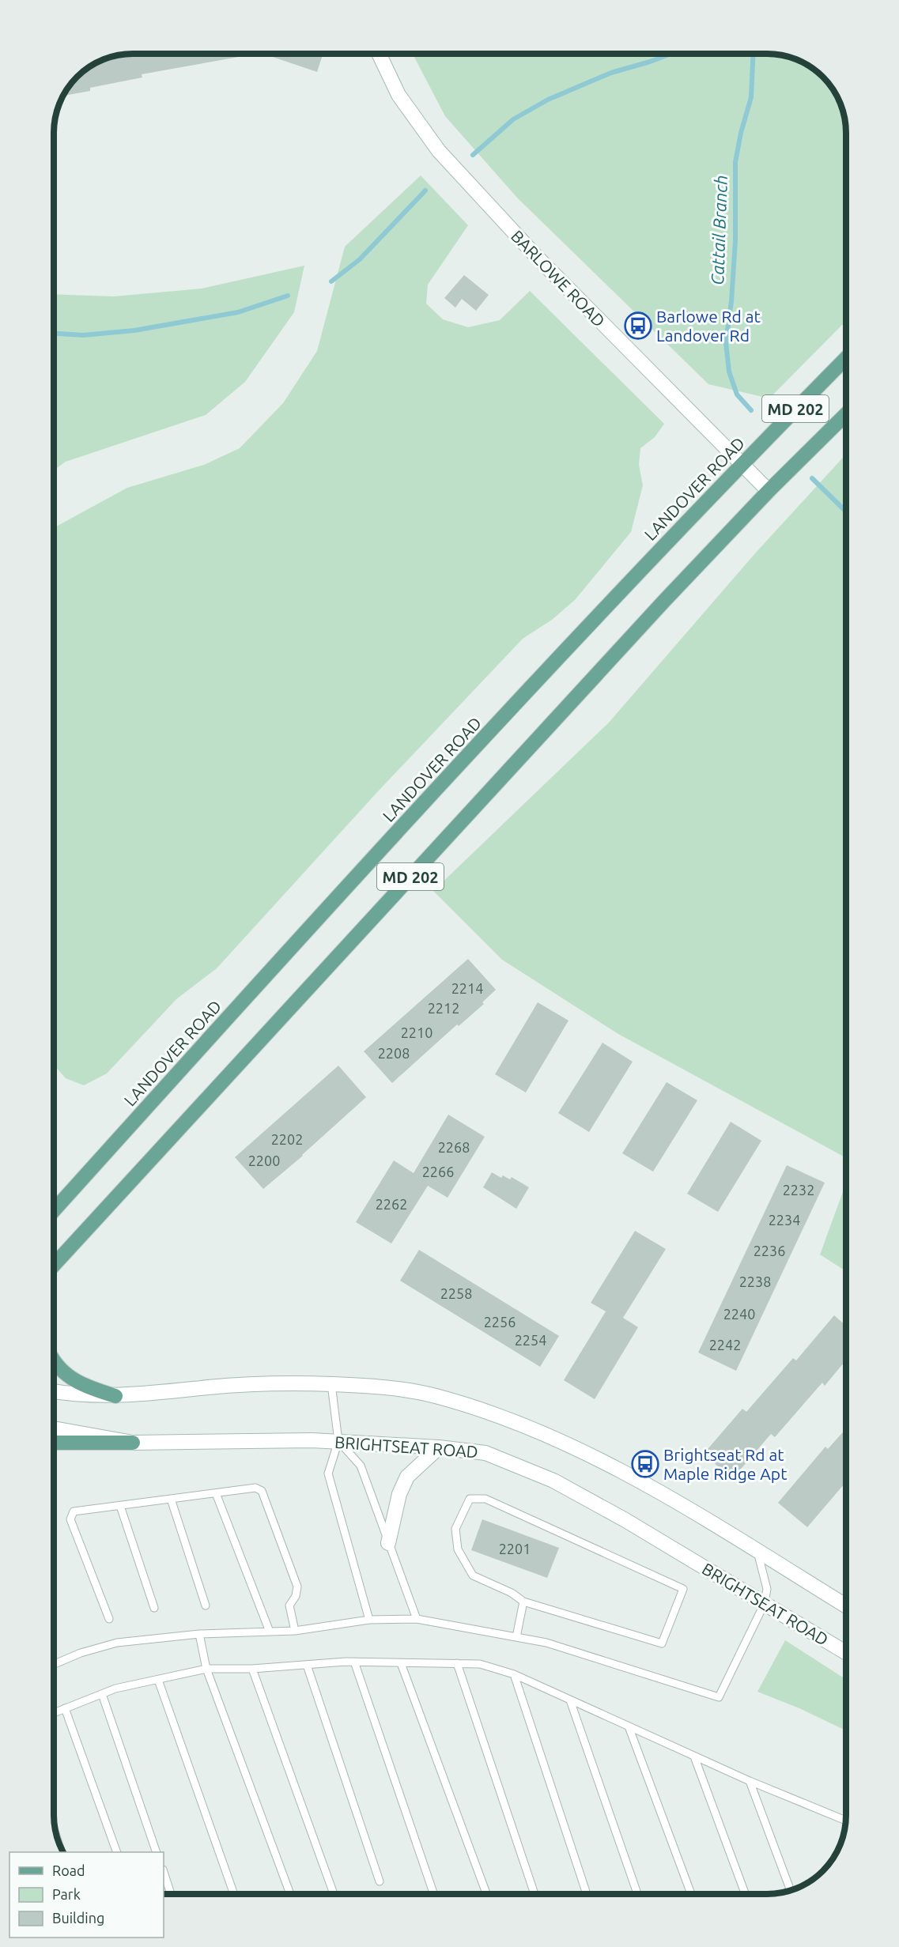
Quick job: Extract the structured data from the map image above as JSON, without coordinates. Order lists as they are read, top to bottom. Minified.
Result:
{"streets":{"main road":["MD 202","LANDOVER ROAD"],"street":["BARLOWE ROAD","BRIGHTSEAT ROAD"]},"crossings":[["BARLOWE ROAD","MD 202"],["BARLOWE ROAD","LANDOVER ROAD"]],"water":["Cattail Branch"],"places":{"bus stop":["Barlowe Rd at Landover Rd","Brightseat Rd at Maple Ridge Apt"]},"house_numbers":["2214","2212","2210","2208","2202","2268","2200","2266","2232","2262","2234","2236","2238","2258","2240","2256","2254","2242","2201"],"legend":["Road","Park","Building"]}
